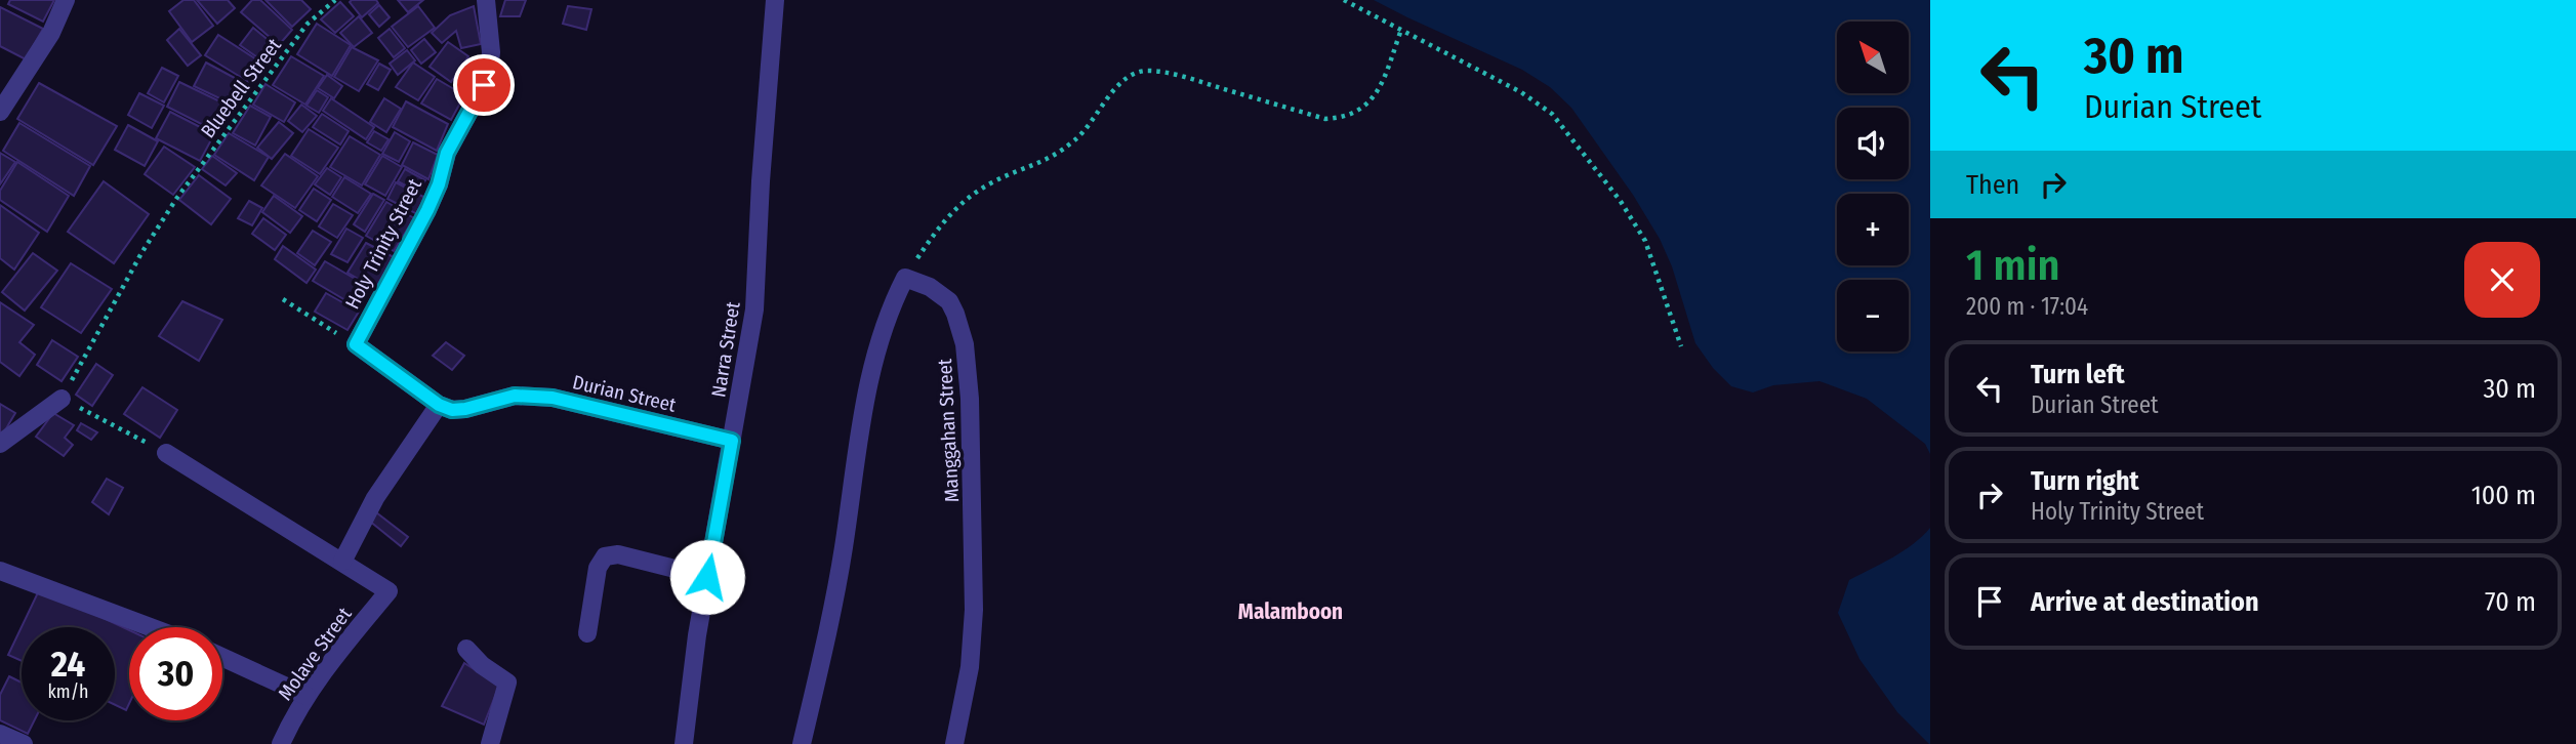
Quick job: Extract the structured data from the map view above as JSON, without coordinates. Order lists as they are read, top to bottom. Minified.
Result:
{"streets":{"street":["Holy Trinity Street","Narra Street","Durian Street","Manggahan Street","Molave Street"],"path":["Bluebell Street"]},"crossings":[["Narra Street","Durian Street"]],"districts":["Malamboon"],"north":"top left","page":{"turn":["30 m","Durian Street"],"map_buttons":["+","−"],"then":"Then","heading":["1 min","200 m · 17:04"],"list":[{"name":"Turn left","note":"Durian Street","value":"30 m"},{"name":"Turn right","note":"Holy Trinity Street","value":"100 m"},{"name":"Arrive at destination","value":"70 m"}],"speed":"24 km/h","limit":"30"}}
